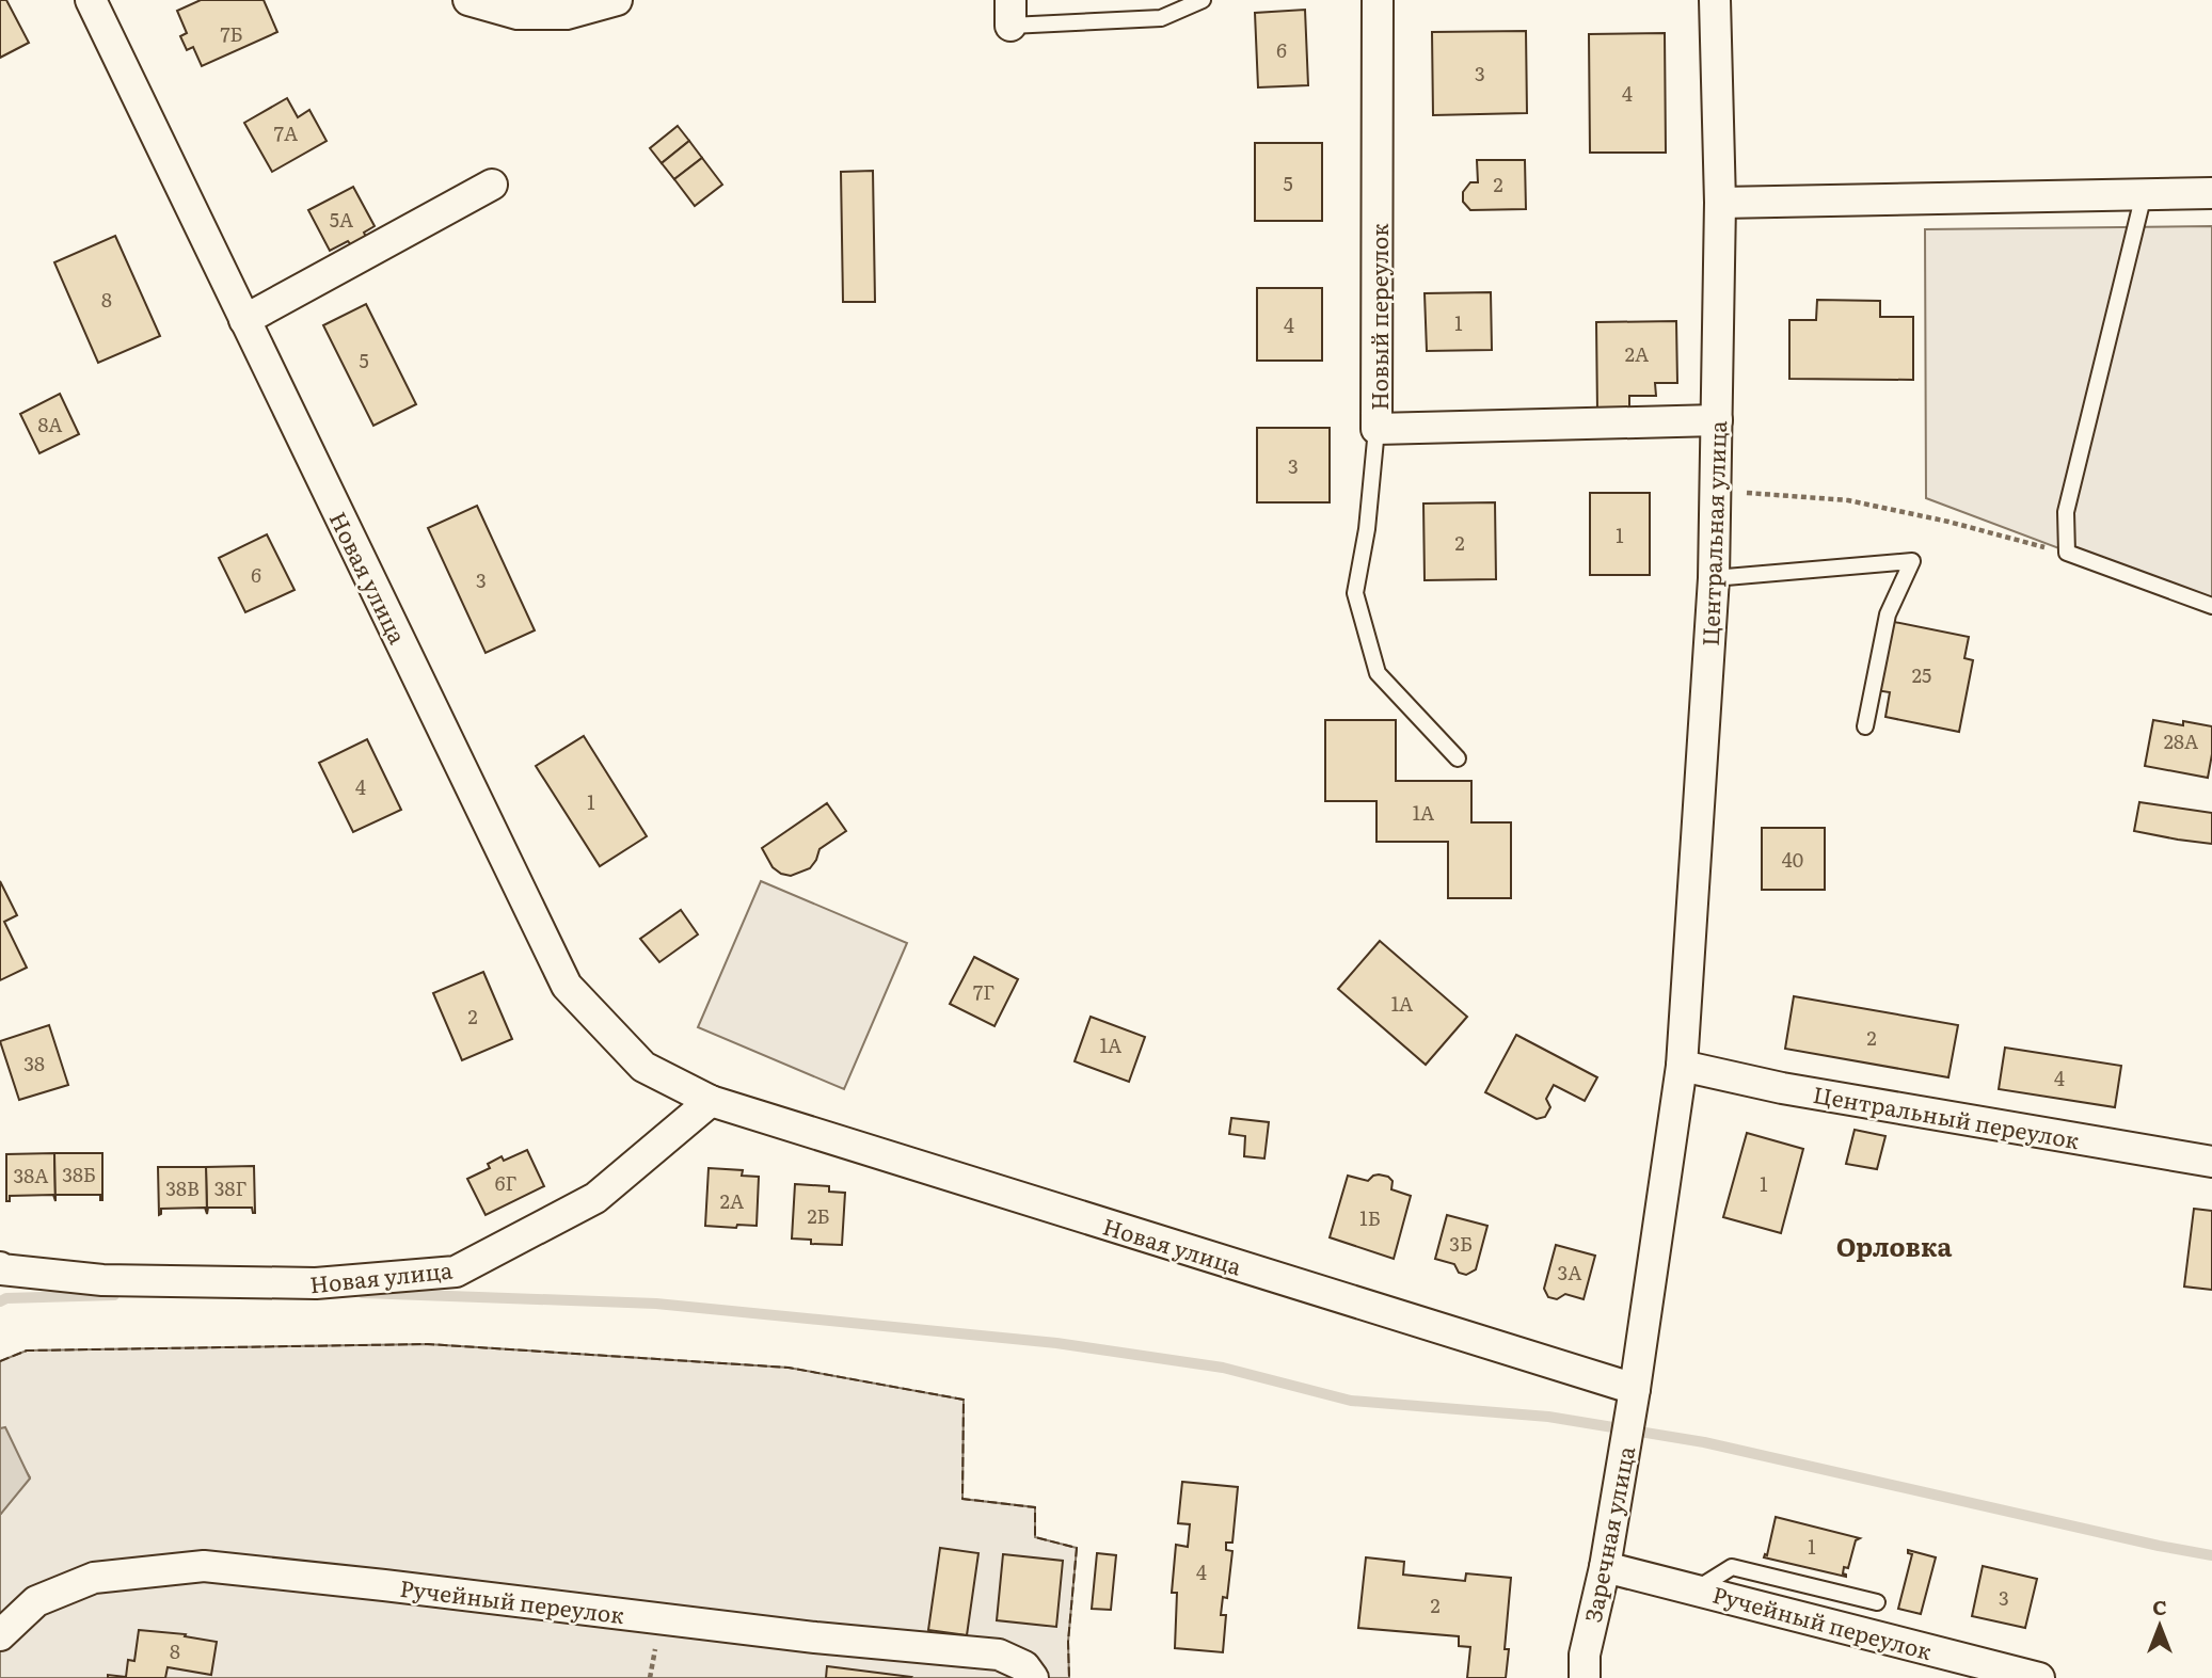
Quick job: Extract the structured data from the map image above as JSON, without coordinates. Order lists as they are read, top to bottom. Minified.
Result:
{"streets":{"street":["Новый переулок","Центральная улица","Новая улица","Центральный переулок","Заречная улица","Ручейный переулок"]},"crossings":[["Новый переулок","Центральная улица"],["Центральная улица","Новая улица"],["Центральная улица","Центральный переулок"],["Центральная улица","Заречная улица"],["Новая улица","Заречная улица"],["Заречная улица","Ручейный переулок"]],"districts":["Орловка"],"house_numbers":["7Б","6","3","4","7А","5","2","5А","8","1","4","2А","5","8А","3","1","2","6","3","25","28А","4","1","1А","40","7Г","1А","2","2","1А","38","4","38Б","38А","6Г","1","38В","38Г","2А","2Б","1Б","3Б","3А","1","4","3","2","8"],"north":"top"}
